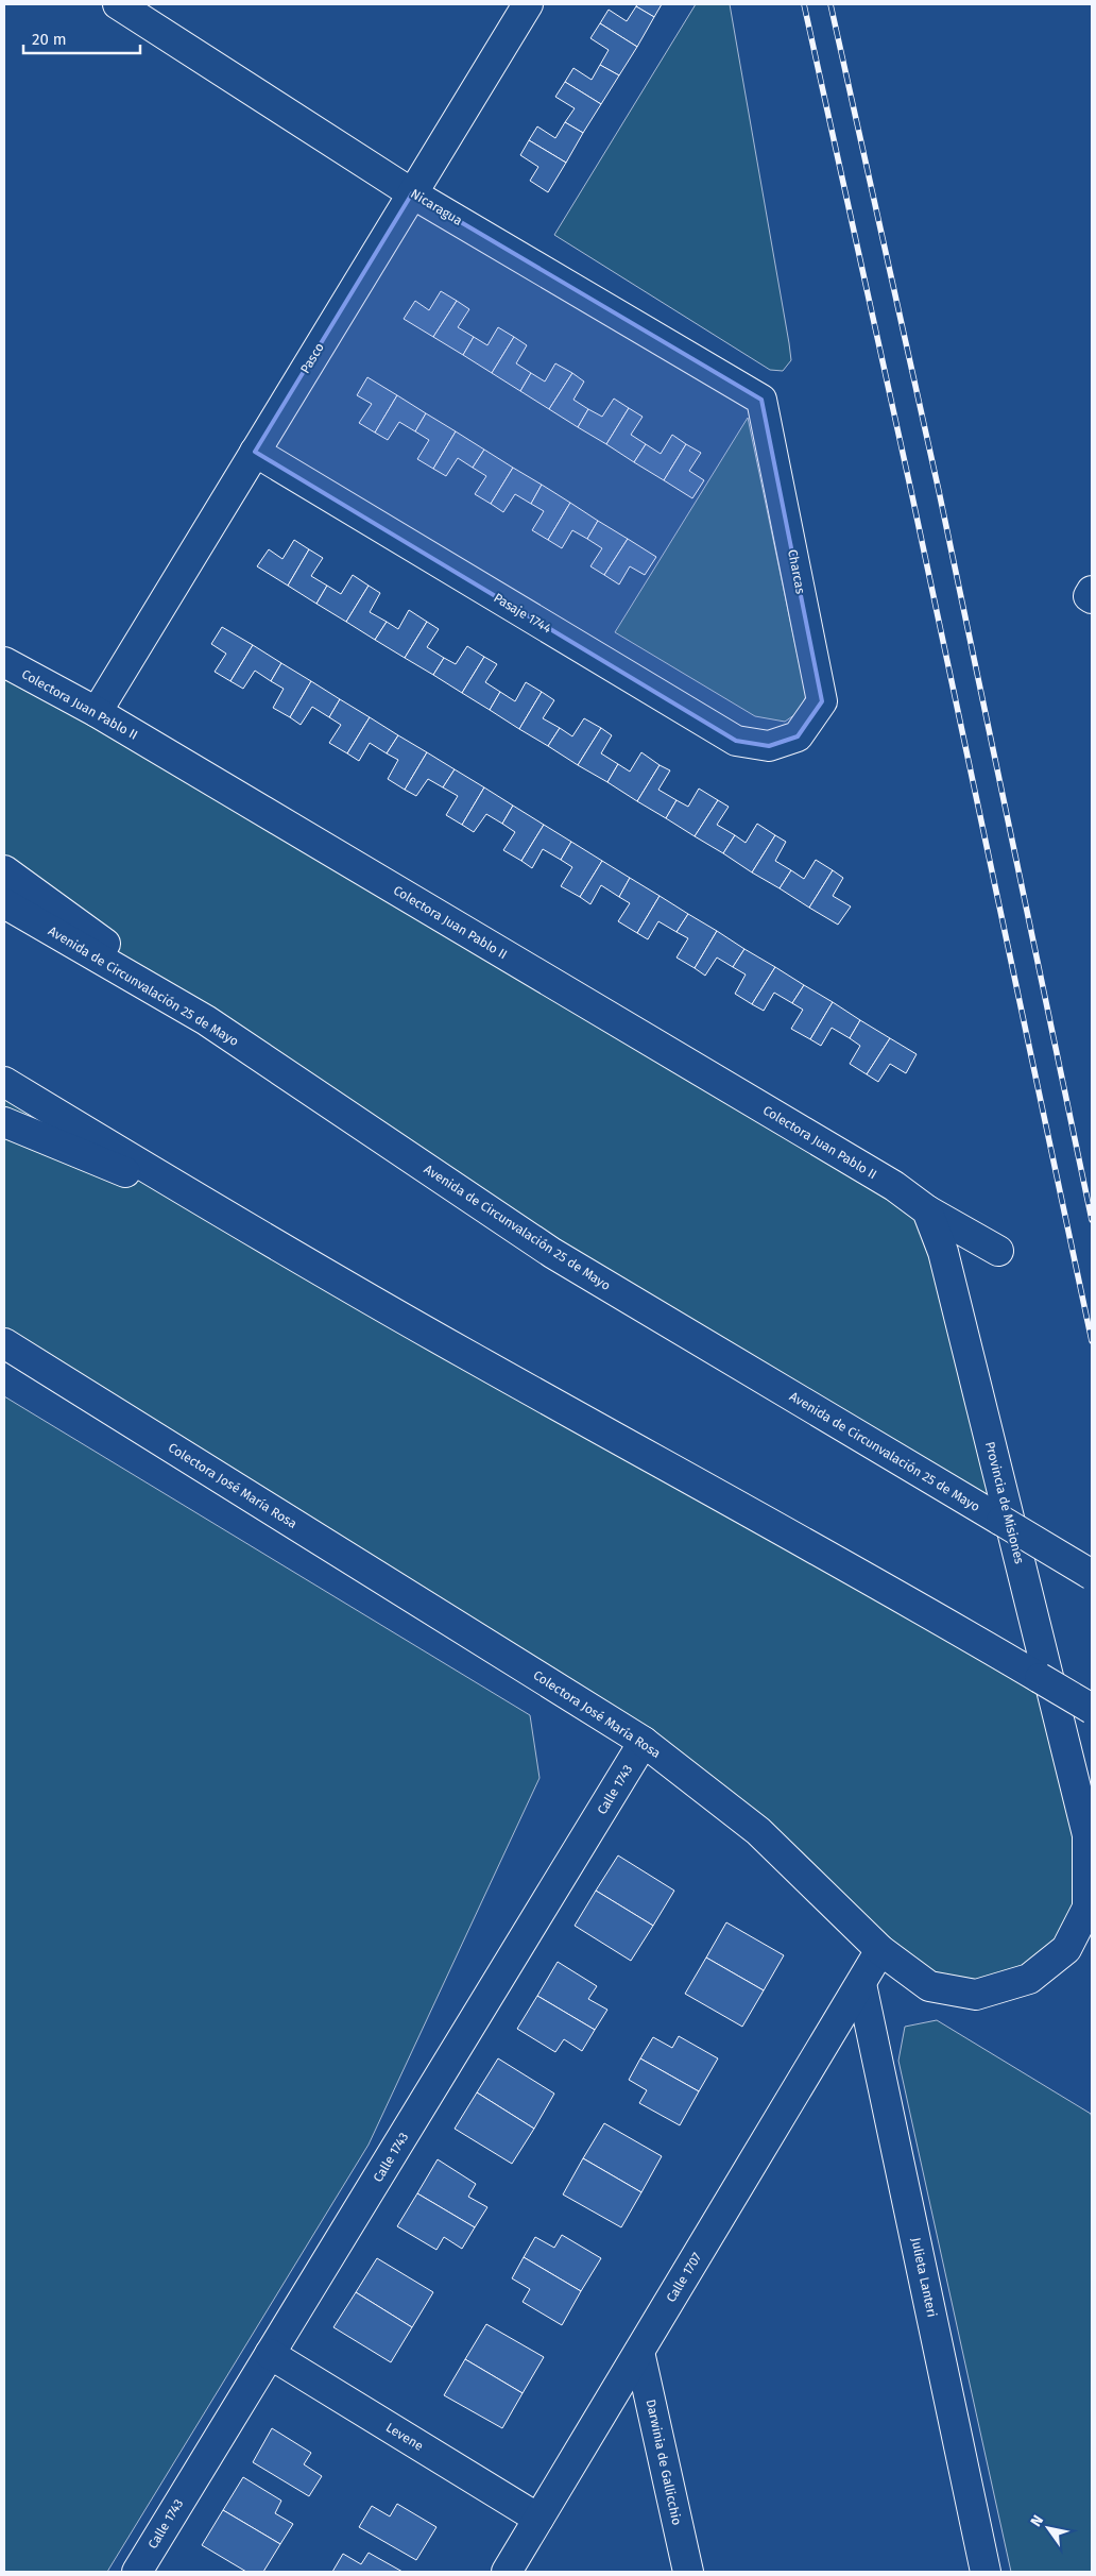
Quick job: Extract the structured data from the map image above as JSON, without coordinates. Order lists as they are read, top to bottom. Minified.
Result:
{"streets":{"main road":["Nicaragua","Pasco","Charcas","Pasaje 1744","Colectora Juan Pablo II","Avenida de Circunvalación 25 de Mayo","Colectora José María Rosa","Provincia de Misiones","Calle 1743","Calle 1707","Julieta Lanteri","Levene","Darwinia de Gallicchio"]},"crossings":[["Nicaragua","Pasco"],["Nicaragua","Charcas"],["Pasco","Pasaje 1744"],["Pasco","Colectora Juan Pablo II"],["Charcas","Pasaje 1744"],["Colectora Juan Pablo II","Provincia de Misiones"],["Colectora José María Rosa","Provincia de Misiones"],["Colectora José María Rosa","Calle 1743"],["Colectora José María Rosa","Calle 1707"],["Calle 1743","Levene"],["Calle 1707","Julieta Lanteri"],["Calle 1707","Levene"],["Calle 1707","Darwinia de Gallicchio"]],"scale_bar":"20 m","north":"top left"}
